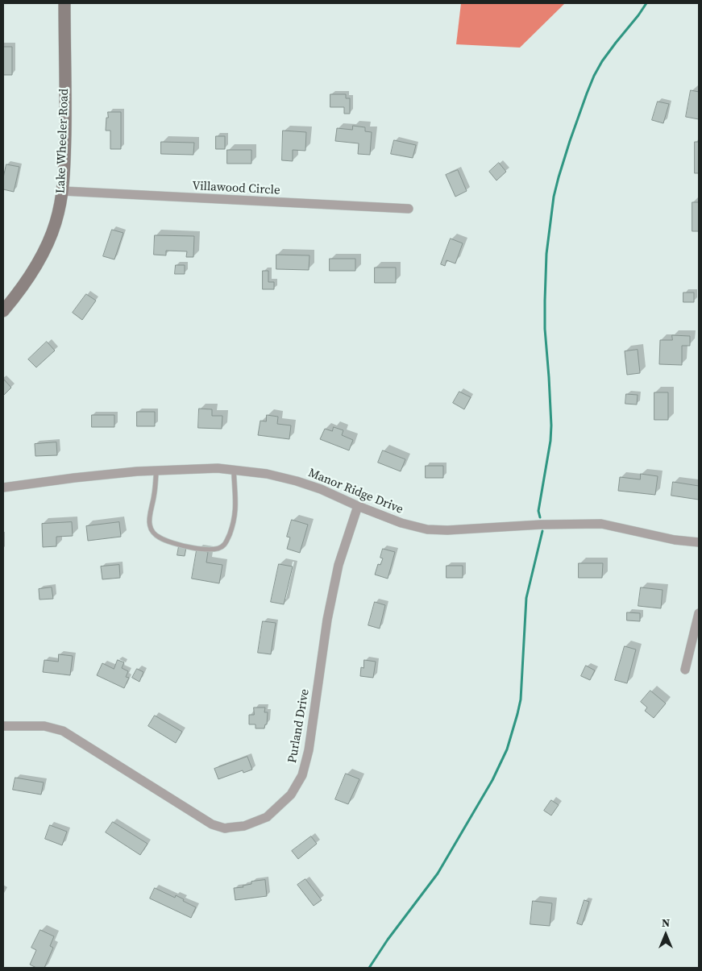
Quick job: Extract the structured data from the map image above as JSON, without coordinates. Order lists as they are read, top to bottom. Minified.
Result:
{"streets":{"street":["Lake Wheeler Road","Villawood Circle","Manor Ridge Drive","Purland Drive"]},"crossings":[["Lake Wheeler Road","Villawood Circle"],["Manor Ridge Drive","Purland Drive"]],"north":"top"}
